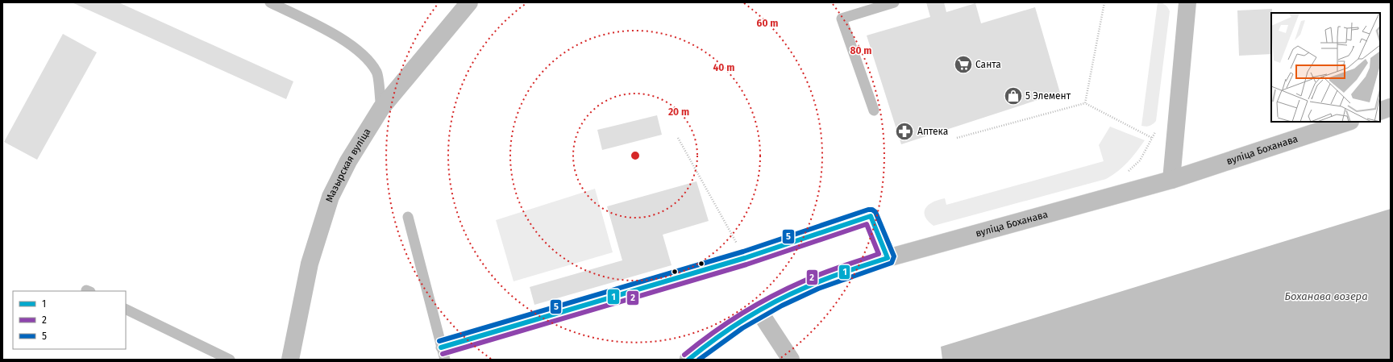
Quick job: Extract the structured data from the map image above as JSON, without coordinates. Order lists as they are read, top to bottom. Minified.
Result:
{"streets":{"main road":["вуліца Боханава","Мазырская вуліца"]},"water":["Боханава возера"],"places":{"supermarket":["Санта"],"shop":["5 Элемент"],"pharmacy":["Аптека"]},"lines":["transit line 5","transit line 1","transit line 2"],"legend":["1","2","5"],"rings":["60 m","80 m","40 m","20 m"]}
